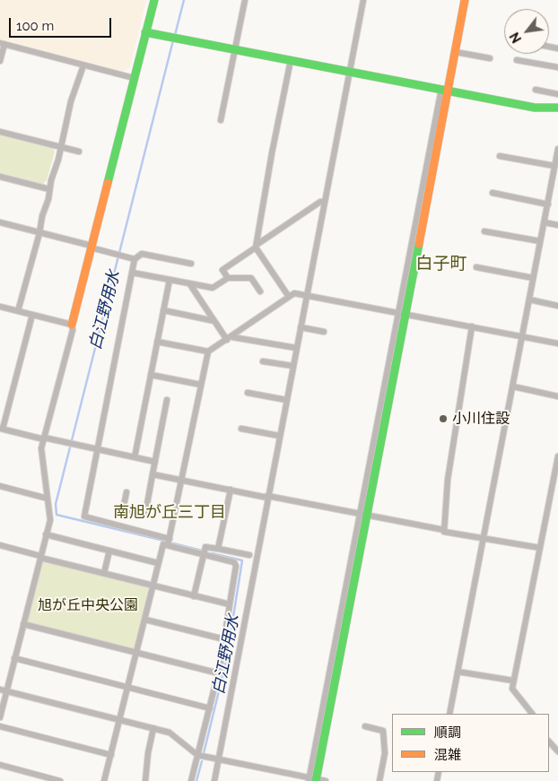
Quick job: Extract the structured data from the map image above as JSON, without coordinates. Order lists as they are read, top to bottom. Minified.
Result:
{"districts":["白子町","南旭が丘三丁目"],"water":["白江野用水"],"parks":["旭が丘中央公園"],"places":["小川住設"],"legend":["順調","混雑"],"scale_bar":"100 m","north":"bottom left"}
